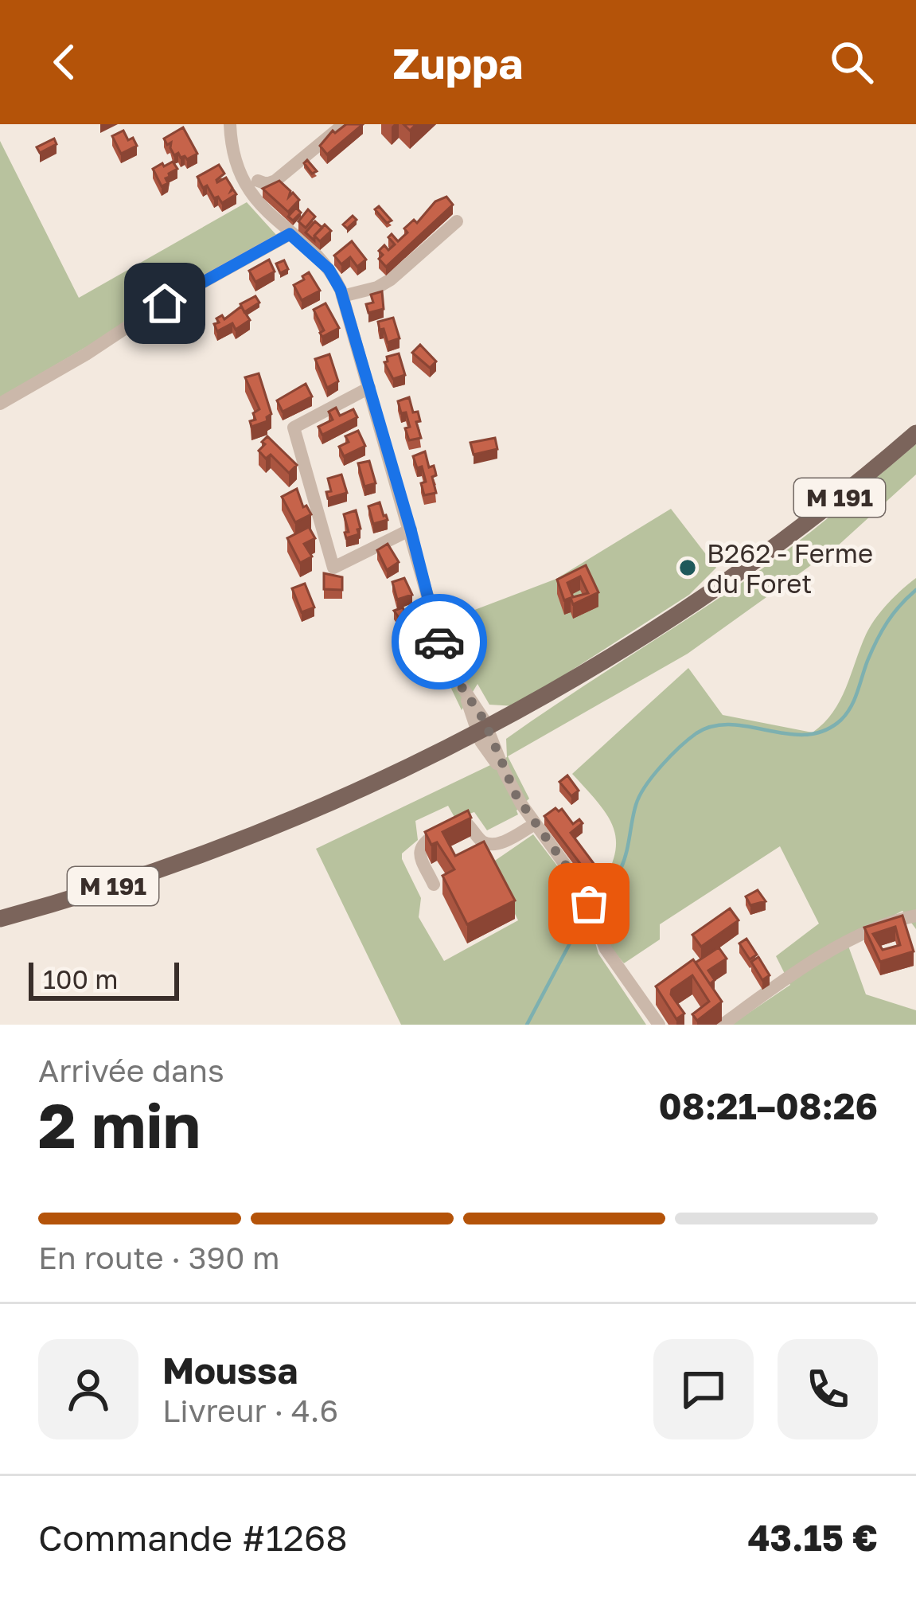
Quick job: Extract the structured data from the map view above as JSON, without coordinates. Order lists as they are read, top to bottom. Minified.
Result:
{"streets":{"main road":["M 191"]},"places":["B262 - Ferme du Foret"],"scale_bar":"100 m","page":{"header":"Zuppa","scale":"100 m","heading":["2 min","Arrivée dans","08:21–08:26"],"panel":["Moussa","Livreur · 4.6","Commande #1268","43.15 €"],"bar":"En route · 390 m"}}
